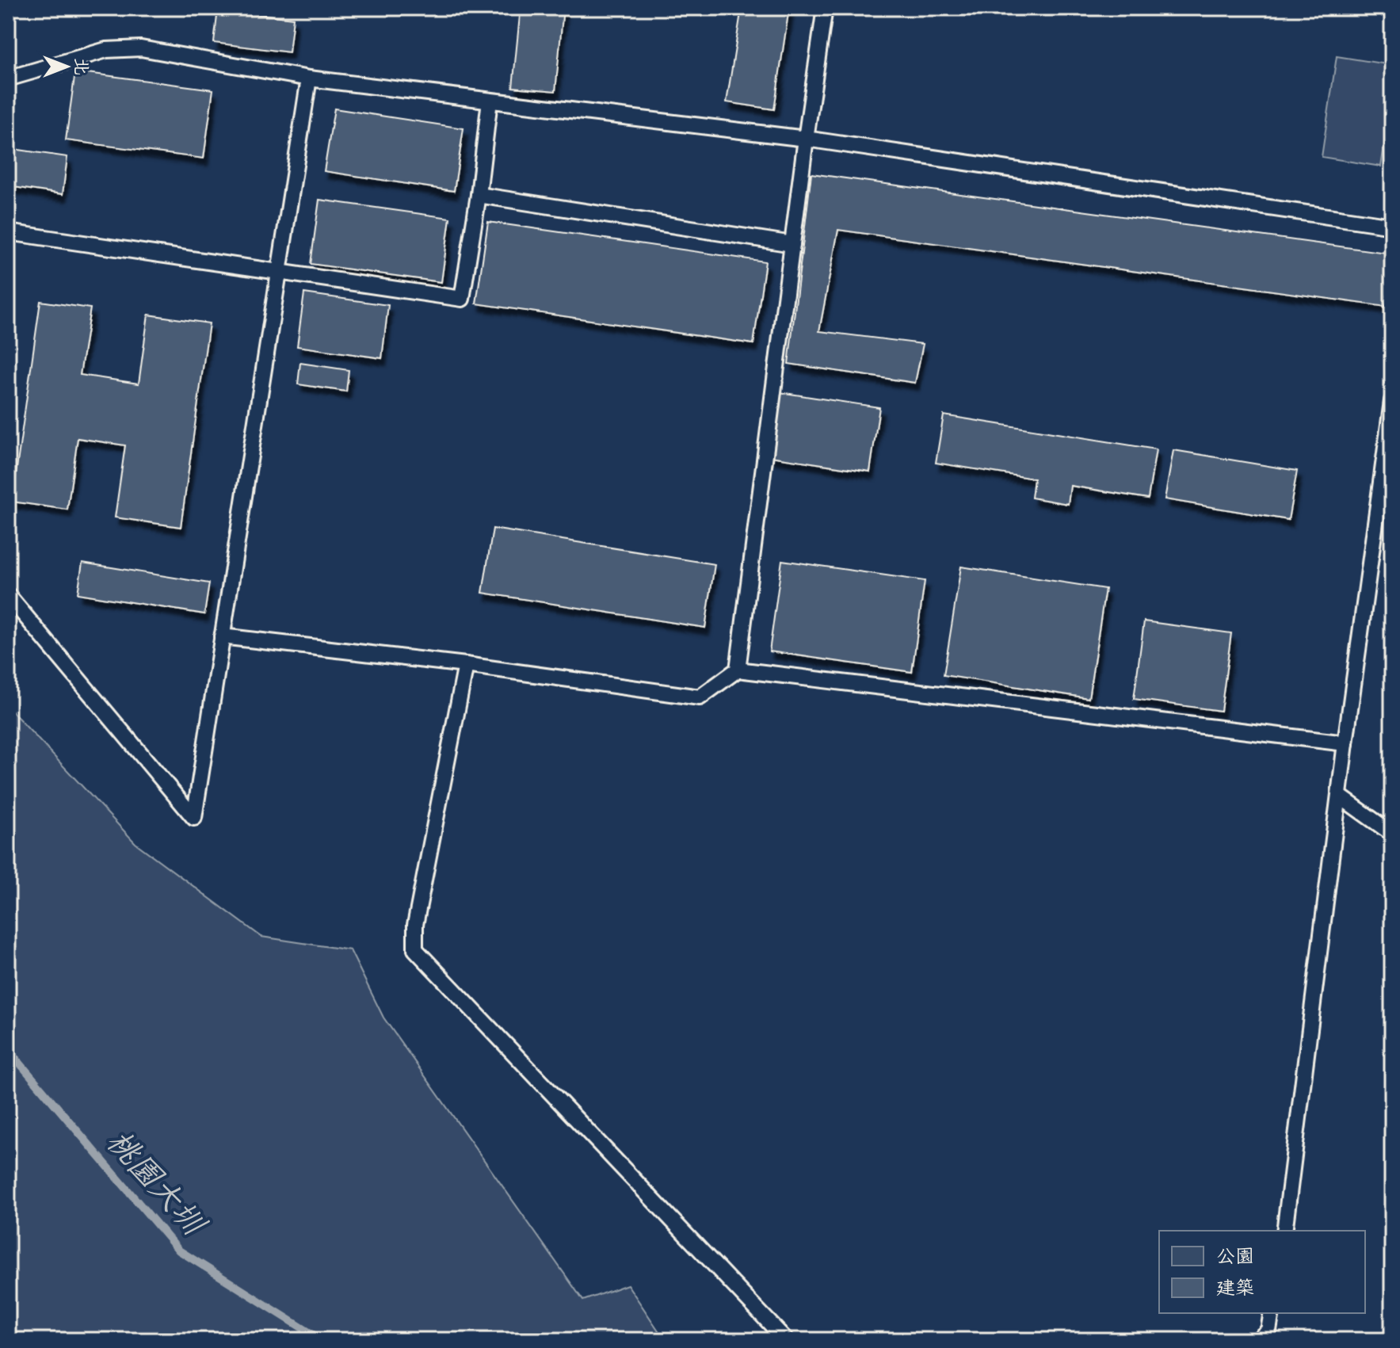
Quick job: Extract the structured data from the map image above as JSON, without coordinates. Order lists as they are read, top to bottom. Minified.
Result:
{"water":["桃園大圳"],"legend":["公園","建築"],"north":"right"}
